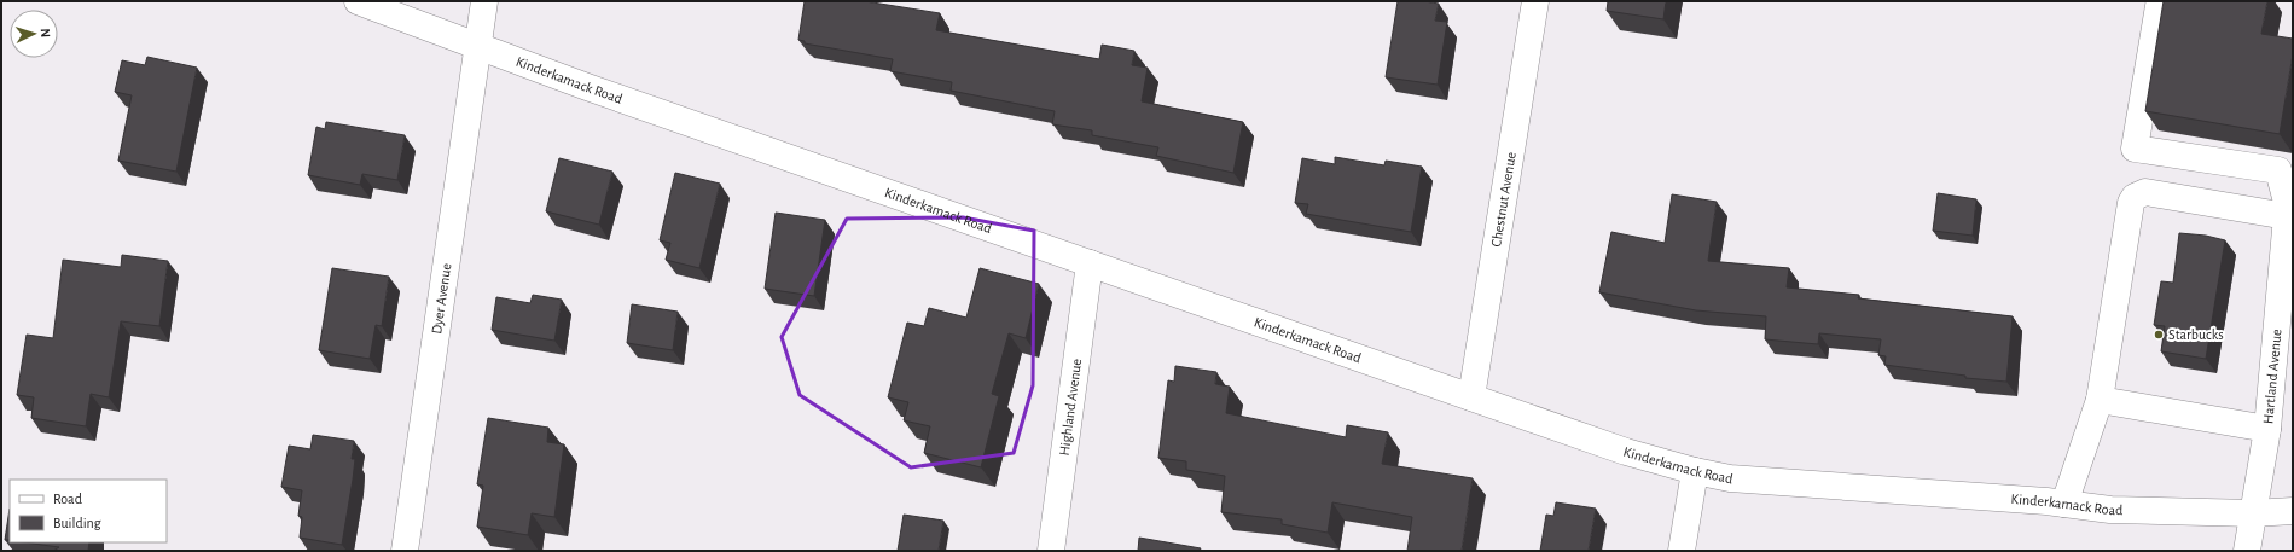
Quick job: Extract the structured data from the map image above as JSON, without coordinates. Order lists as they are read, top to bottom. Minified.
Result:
{"streets":{"main road":["Kinderkamack Road","Chestnut Avenue","Dyer Avenue","Hartland Avenue","Highland Avenue"]},"crossings":[["Kinderkamack Road","Chestnut Avenue"],["Kinderkamack Road","Dyer Avenue"],["Kinderkamack Road","Hartland Avenue"],["Kinderkamack Road","Highland Avenue"]],"places":["Starbucks"],"legend":["Road","Building"],"north":"right"}
